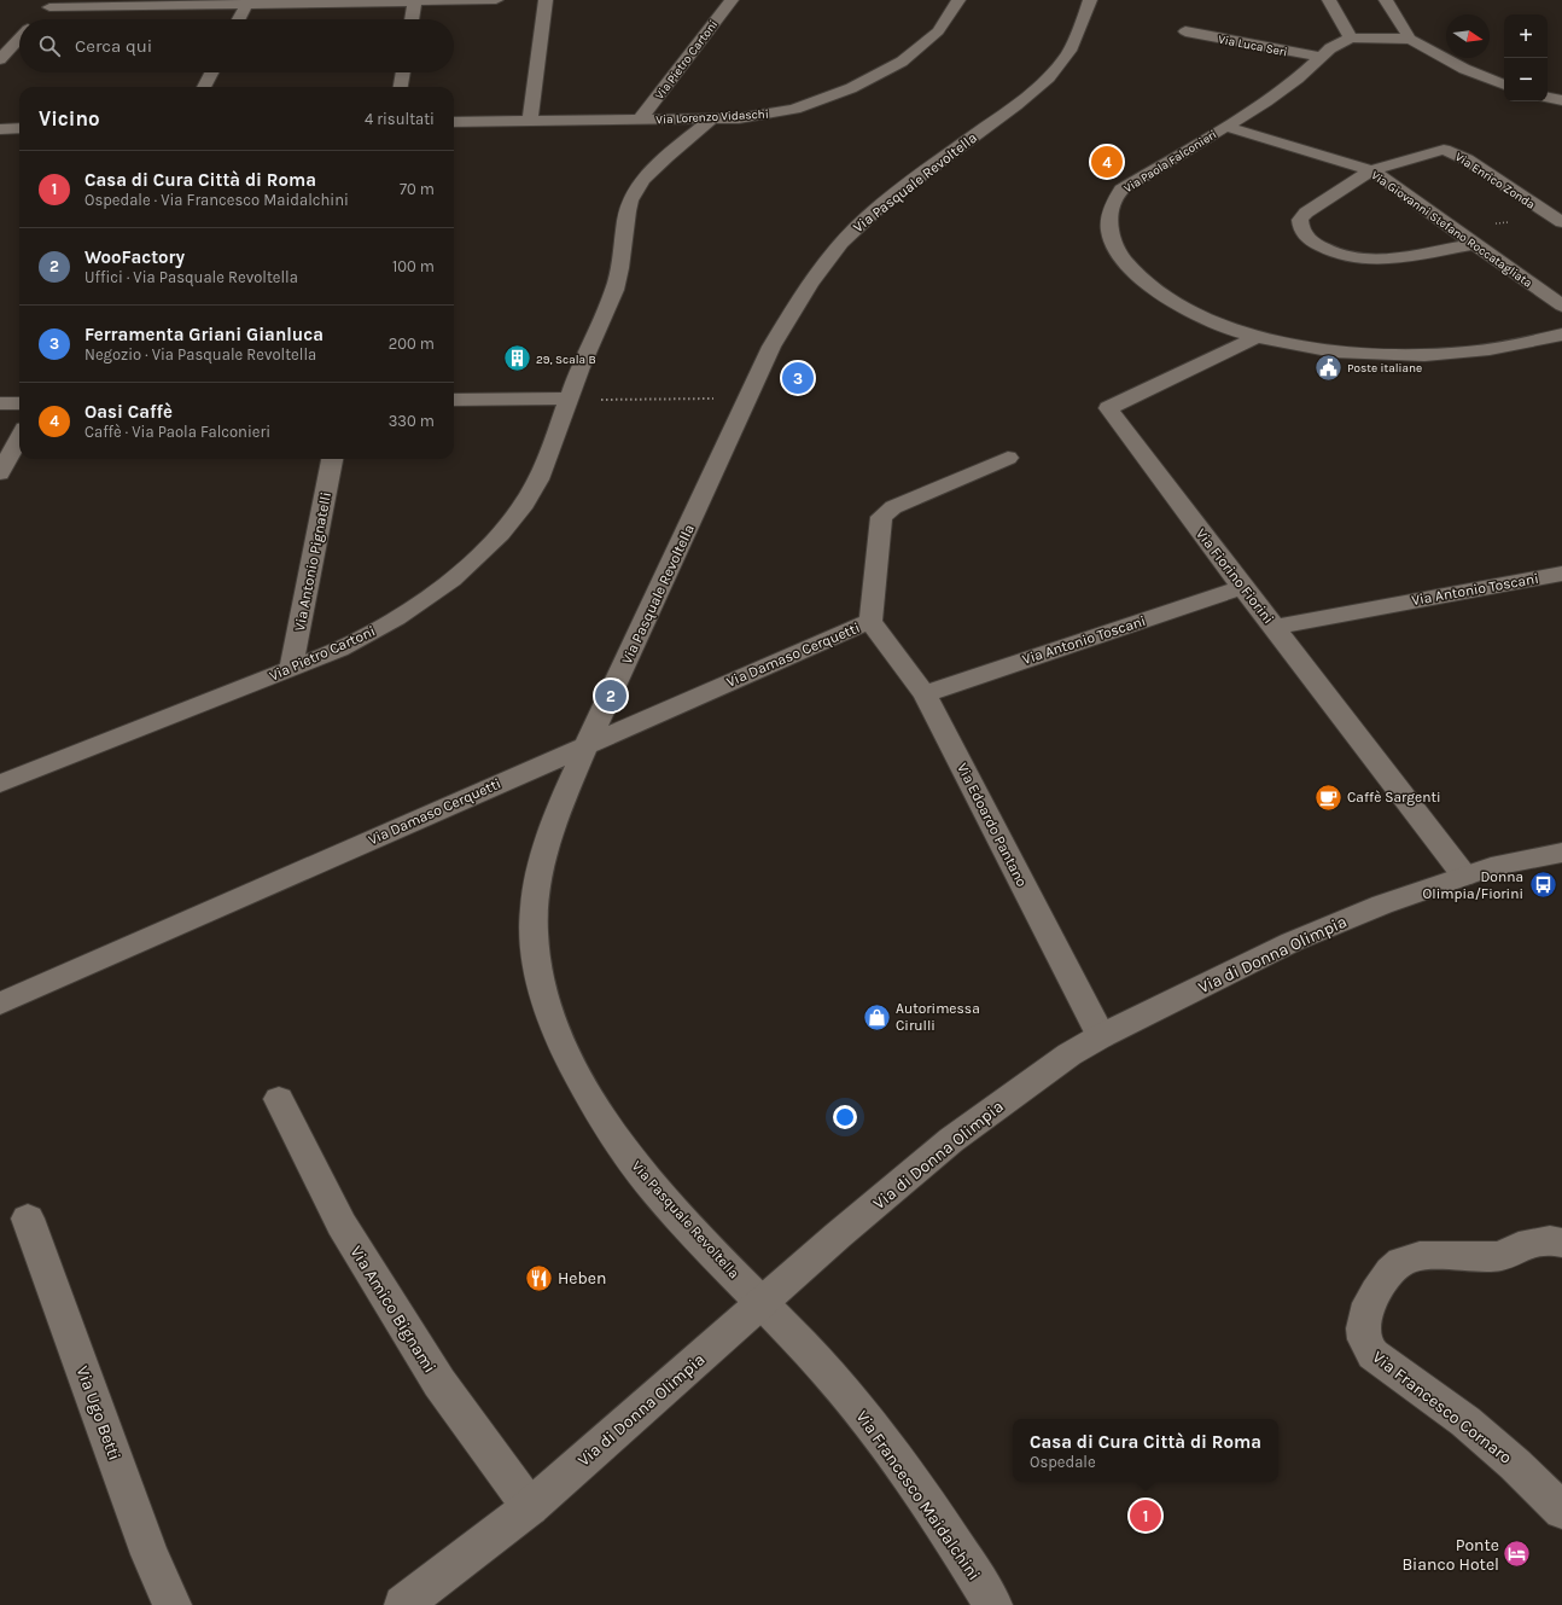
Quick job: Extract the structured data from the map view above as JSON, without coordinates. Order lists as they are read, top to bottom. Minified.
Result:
{"streets":{"street":["Via Luca Seri","Via Pietro Cartoni","Via Lorenzo Vidaschi","Via Paola Falconieri","Via Enrico Zonda","Via Pasquale Revoltella","Via Giovanni Stefano Roccatagliata","Via Antonio Pignatelli","Via Fiorino Fiorini","Via Antonio Toscani","Via Damaso Cerquetti","Via Edoardo Pantano","Via di Donna Olimpia","Via Amico Bignami","Via Francesco Cornaro","Via Ugo Betti","Via Francesco Maidalchini"]},"crossings":[["Via Luca Seri","Via Paola Falconieri"],["Via Pietro Cartoni","Via Lorenzo Vidaschi"],["Via Pietro Cartoni","Via Antonio Pignatelli"],["Via Paola Falconieri","Via Giovanni Stefano Roccatagliata"],["Via Paola Falconieri","Via Fiorino Fiorini"],["Via Enrico Zonda","Via Giovanni Stefano Roccatagliata"],["Via Pasquale Revoltella","Via Damaso Cerquetti"],["Via Pasquale Revoltella","Via di Donna Olimpia"],["Via Pasquale Revoltella","Via Francesco Maidalchini"],["Via Fiorino Fiorini","Via Antonio Toscani"],["Via Fiorino Fiorini","Via di Donna Olimpia"],["Via Antonio Toscani","Via Edoardo Pantano"],["Via Damaso Cerquetti","Via Edoardo Pantano"],["Via Edoardo Pantano","Via di Donna Olimpia"],["Via di Donna Olimpia","Via Amico Bignami"],["Via di Donna Olimpia","Via Francesco Maidalchini"]],"places":{"building":["29, Scala B"],"public building":["Poste italiane"],"cafe":["Caffè Sargenti"],"bus stop":["Donna Olimpia/Fiorini"],"shop":["Autorimessa Cirulli"],"restaurant":["Heben"],"hotel":["Ponte Bianco Hotel"]},"north":"right","page":{"map_buttons":["+","−"],"search":"Cerca qui","heading":["Vicino","4 risultati"],"pins":["4","3","2","1"],"list":[{"mark":"1","name":"Casa di Cura Città di Roma","note":"Ospedale · Via Francesco Maidalchini","value":"70 m"},{"mark":"2","name":"WooFactory","note":"Uffici · Via Pasquale Revoltella","value":"100 m"},{"mark":"3","name":"Ferramenta Griani Gianluca","note":"Negozio · Via Pasquale Revoltella","value":"200 m"},{"mark":"4","name":"Oasi Caffè","note":"Caffè · Via Paola Falconieri","value":"330 m"}],"popup":["Casa di Cura Città di Roma","Ospedale"]}}
